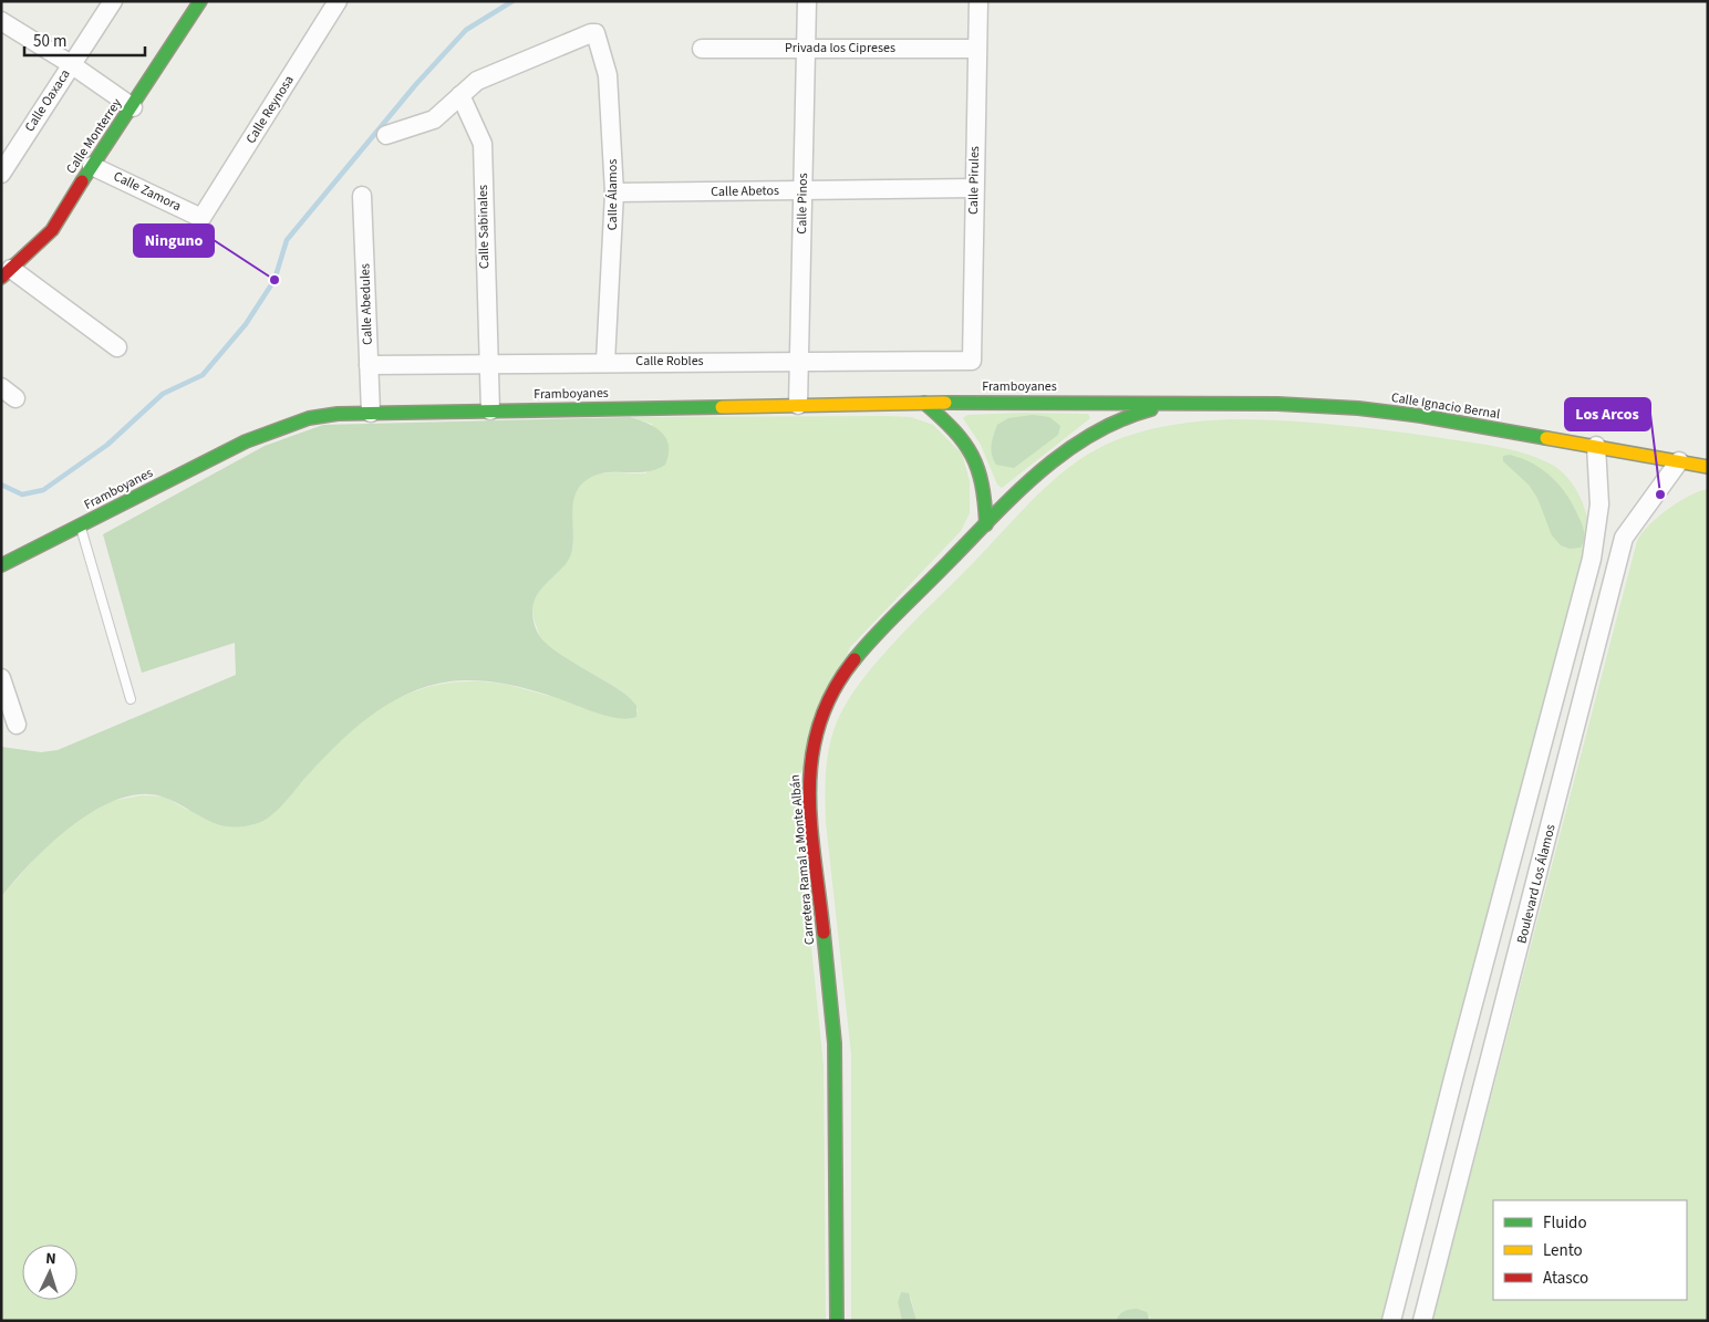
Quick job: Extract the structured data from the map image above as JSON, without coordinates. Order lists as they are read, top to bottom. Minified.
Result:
{"streets":{"main road":["Calle Monterrey","Framboyanes","Calle Ignacio Bernal","Carretera Ramal a Monte Albán"],"street":["Privada los Cipreses","Calle Oaxaca","Calle Reynosa","Calle Pirules","Calle Zamora","Calle Abetos","Calle Álamos","Calle Pinos","Calle Sabinales","Calle Abedules","Calle Robles","Boulevard Los Álamos"]},"crossings":[["Privada los Cipreses","Calle Pirules"],["Privada los Cipreses","Calle Pinos"],["Calle Reynosa","Calle Zamora"],["Calle Monterrey","Calle Zamora"],["Calle Pirules","Calle Abetos"],["Calle Pirules","Calle Robles"],["Calle Abetos","Calle Álamos"],["Calle Abetos","Calle Pinos"],["Calle Álamos","Calle Sabinales"],["Calle Álamos","Calle Robles"],["Calle Pinos","Calle Robles"],["Calle Pinos","Framboyanes"],["Calle Sabinales","Calle Robles"],["Calle Sabinales","Framboyanes"],["Calle Abedules","Calle Robles"],["Calle Abedules","Framboyanes"],["Framboyanes","Calle Ignacio Bernal"],["Framboyanes","Carretera Ramal a Monte Albán"],["Calle Ignacio Bernal","Carretera Ramal a Monte Albán"],["Calle Ignacio Bernal","Boulevard Los Álamos"]],"places":["Ninguno","Los Arcos"],"legend":["Fluido","Lento","Atasco"],"scale_bar":"50 m","north":"top"}
